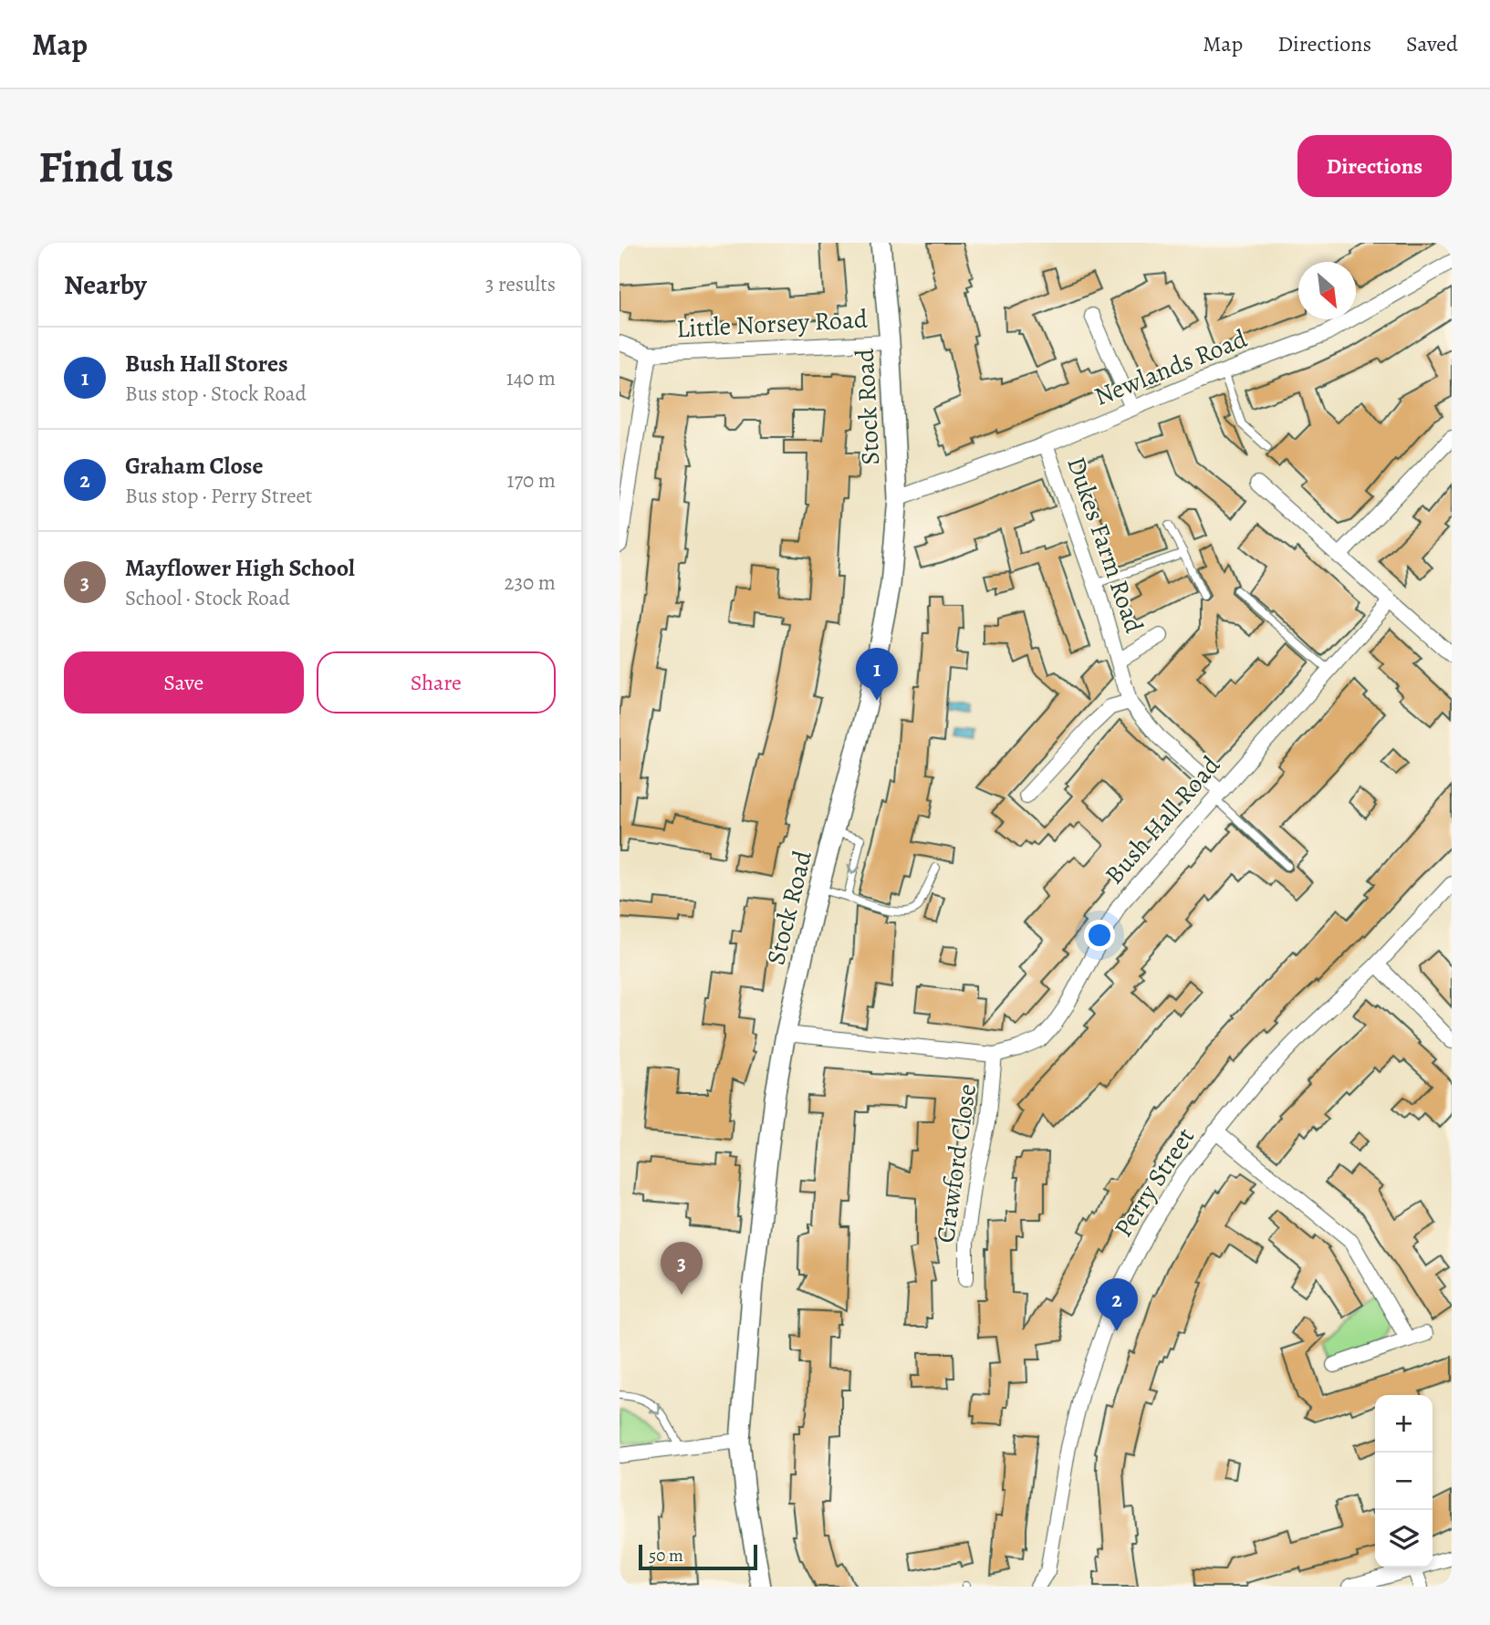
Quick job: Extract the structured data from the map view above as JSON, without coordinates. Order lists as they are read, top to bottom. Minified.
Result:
{"streets":{"main road":["Stock Road"],"street":["Little Norsey Road","Newlands Road","Dukes Farm Road","Bush Hall Road","Crawford Close","Perry Street"]},"crossings":[["Little Norsey Road","Stock Road"],["Newlands Road","Stock Road"],["Newlands Road","Dukes Farm Road"],["Stock Road","Bush Hall Road"],["Dukes Farm Road","Bush Hall Road"],["Bush Hall Road","Crawford Close"]],"scale_bar":"50 m","north":"bottom right","page":{"header":"Map","nav":["Map","Directions","Saved"],"buttons":["Directions",["Save","Share"]],"title":"Find us","heading":["Nearby","3 results"],"list":[{"mark":"1","name":"Bush Hall Stores","note":"Bus stop · Stock Road","value":"140 m"},{"mark":"2","name":"Graham Close","note":"Bus stop · Perry Street","value":"170 m"},{"mark":"3","name":"Mayflower High School","note":"School · Stock Road","value":"230 m"}],"pins":["1","3","2"],"map_buttons":["+","−"],"scale":"50 m"}}
